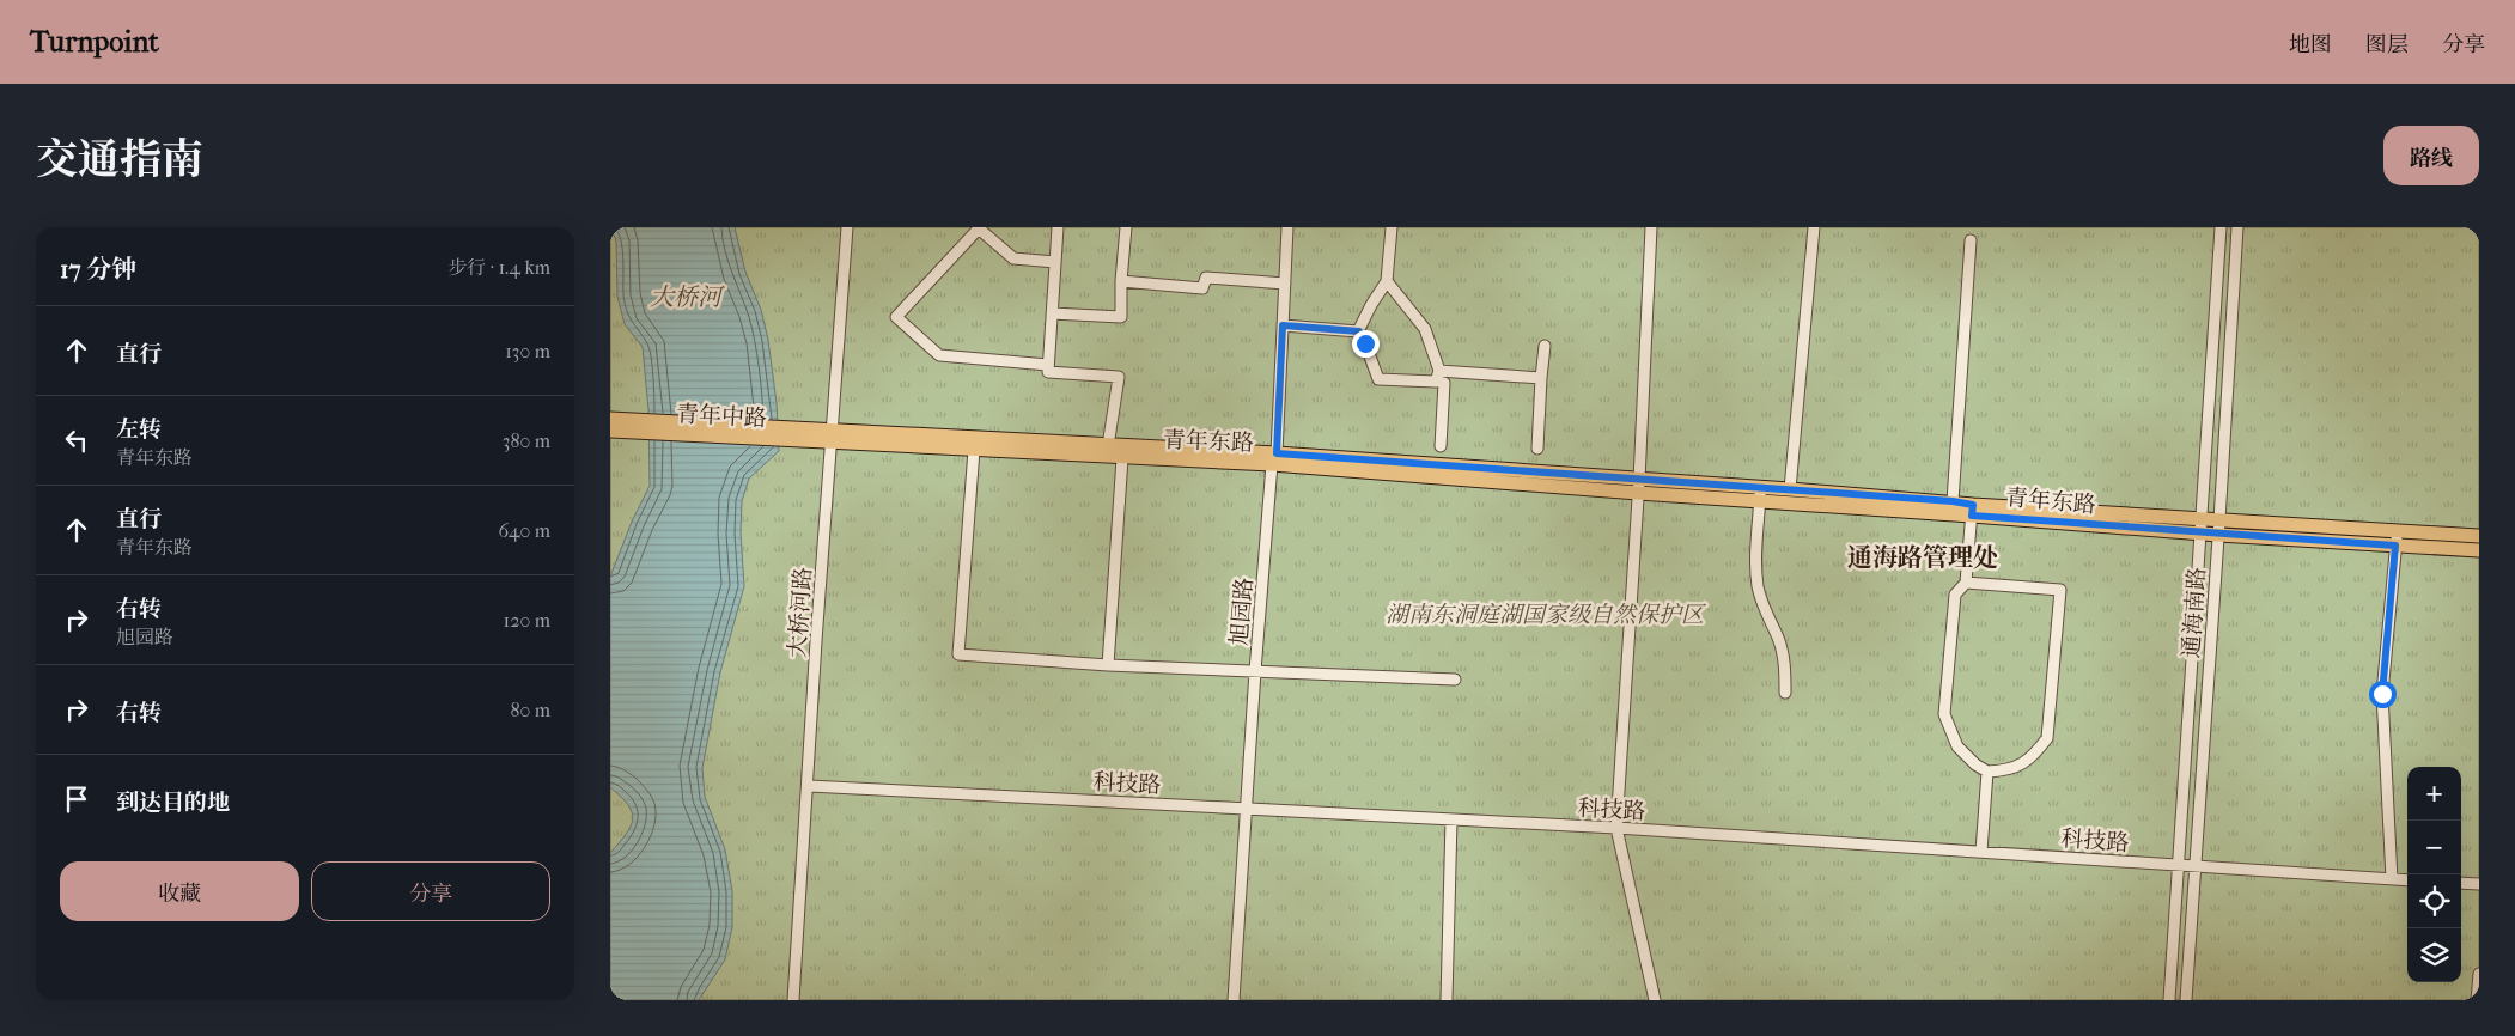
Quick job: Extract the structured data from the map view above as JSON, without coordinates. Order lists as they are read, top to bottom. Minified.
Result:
{"streets":{"main road":["青年东路"],"street":["旭园路","大桥河路","通海南路","科技路"]},"crossings":[["青年东路","旭园路"],["青年东路","大桥河路"],["青年东路","通海南路"],["旭园路","科技路"],["大桥河路","科技路"],["通海南路","科技路"]],"districts":["通海路管理处"],"water":["大桥河"],"parks":["湖南东洞庭湖国家级自然保护区"],"page":{"header":"Turnpoint","nav":["地图","图层","分享"],"title":"交通指南","buttons":["路线",["收藏","分享"]],"heading":["17 分钟","步行 · 1.4 km"],"list":[["直行","130 m"],["左转","青年东路","380 m"],["直行","青年东路","640 m"],["右转","旭园路","120 m"],["右转","80 m"],"到达目的地"],"map_buttons":["+","−"]}}
